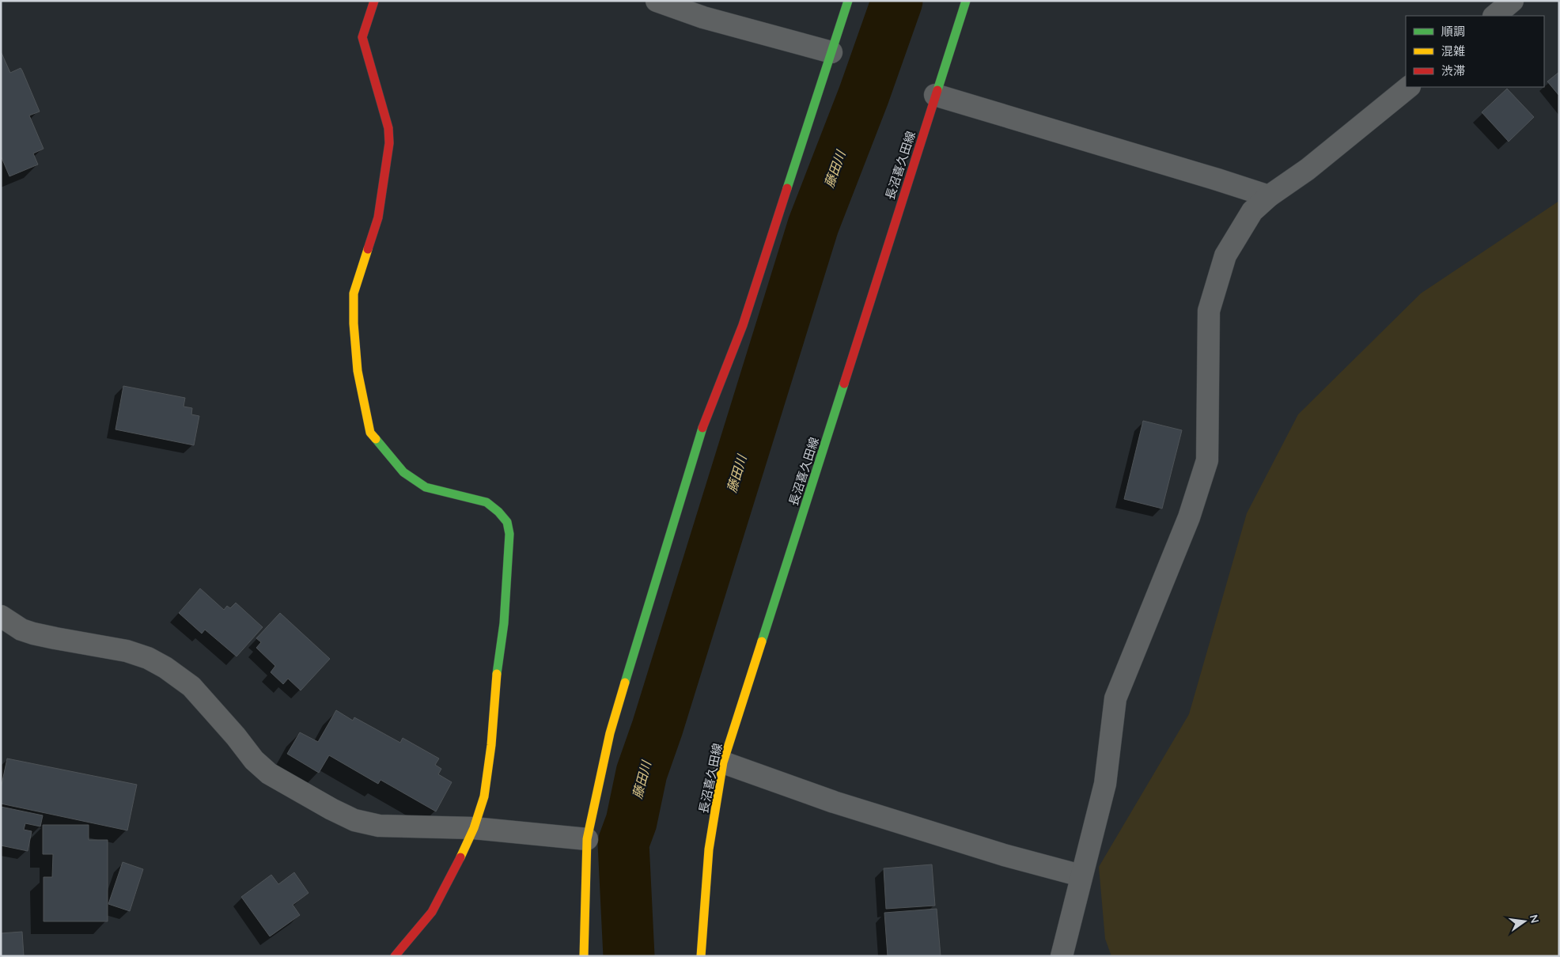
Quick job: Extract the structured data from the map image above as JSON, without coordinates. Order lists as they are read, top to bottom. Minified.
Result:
{"streets":{"street":["長沼喜久田線"]},"water":["藤田川"],"legend":["順調","混雑","渋滞"],"north":"right"}
